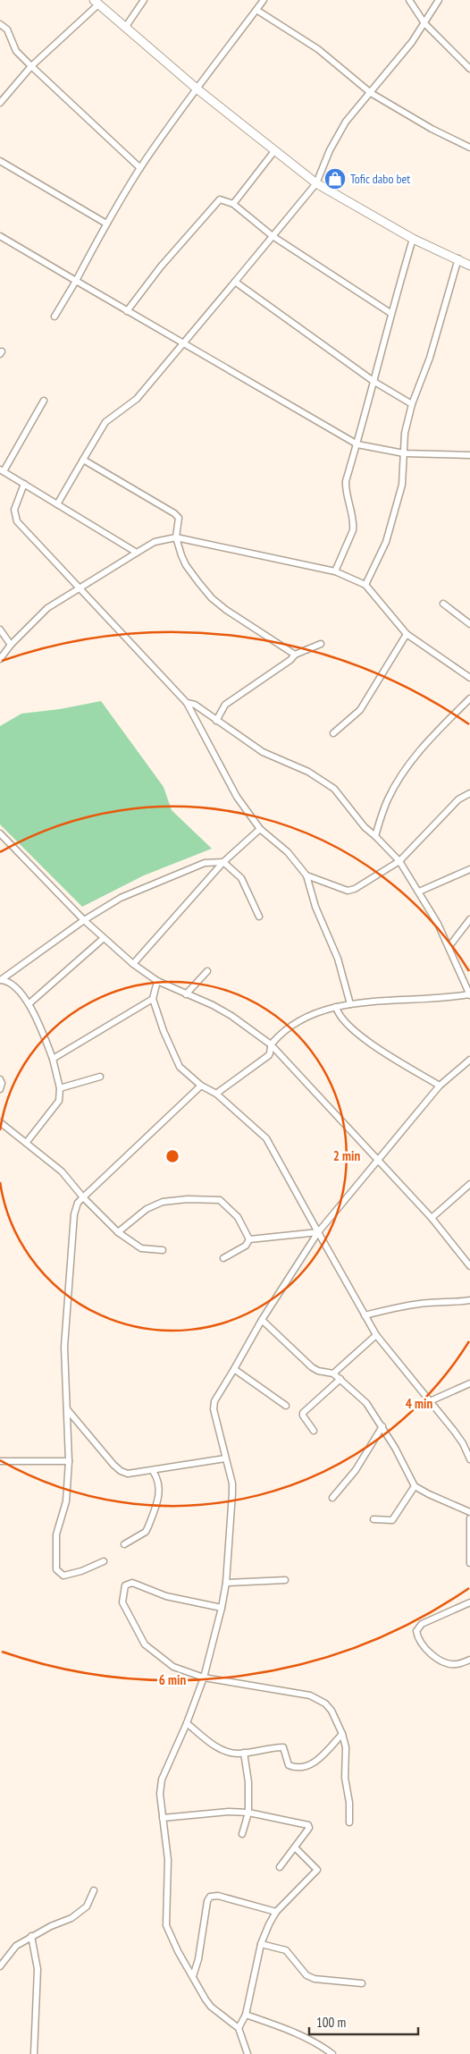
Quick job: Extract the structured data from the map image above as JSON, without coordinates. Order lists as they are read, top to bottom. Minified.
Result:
{"places":{"shop":["Tofic dabo bet"]},"scale_bar":"100 m","rings":["2 min","4 min","6 min"]}
